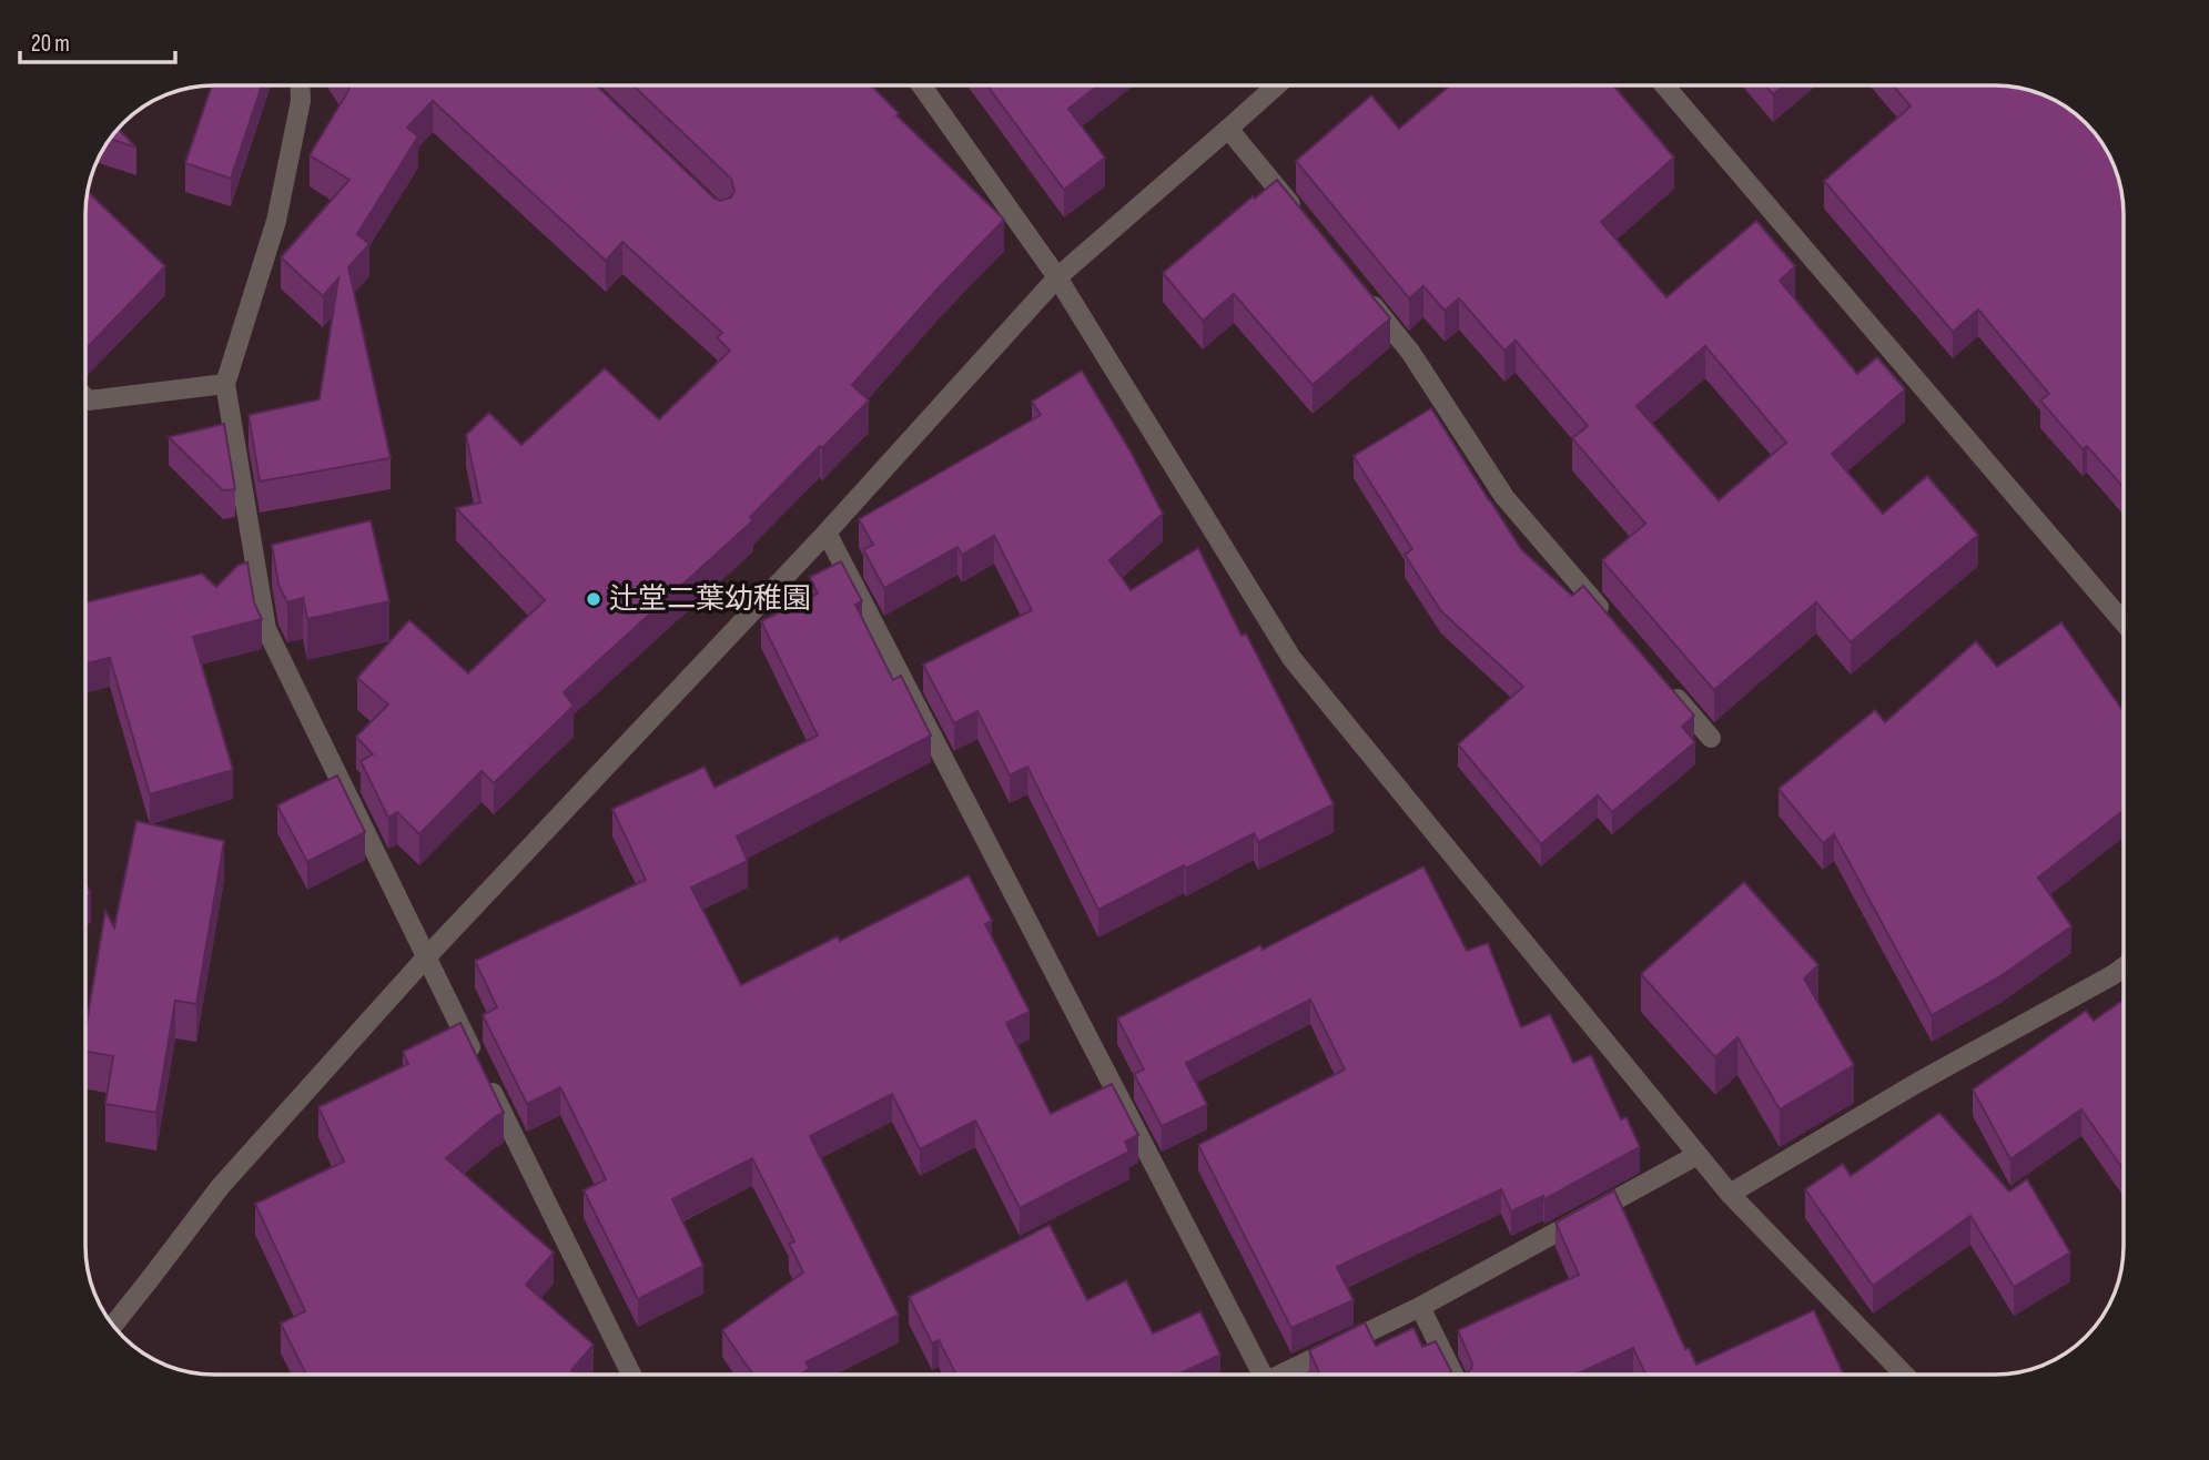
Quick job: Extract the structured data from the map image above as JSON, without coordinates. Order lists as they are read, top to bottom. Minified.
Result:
{"places":["辻堂二葉幼稚園"],"scale_bar":"20 m"}
